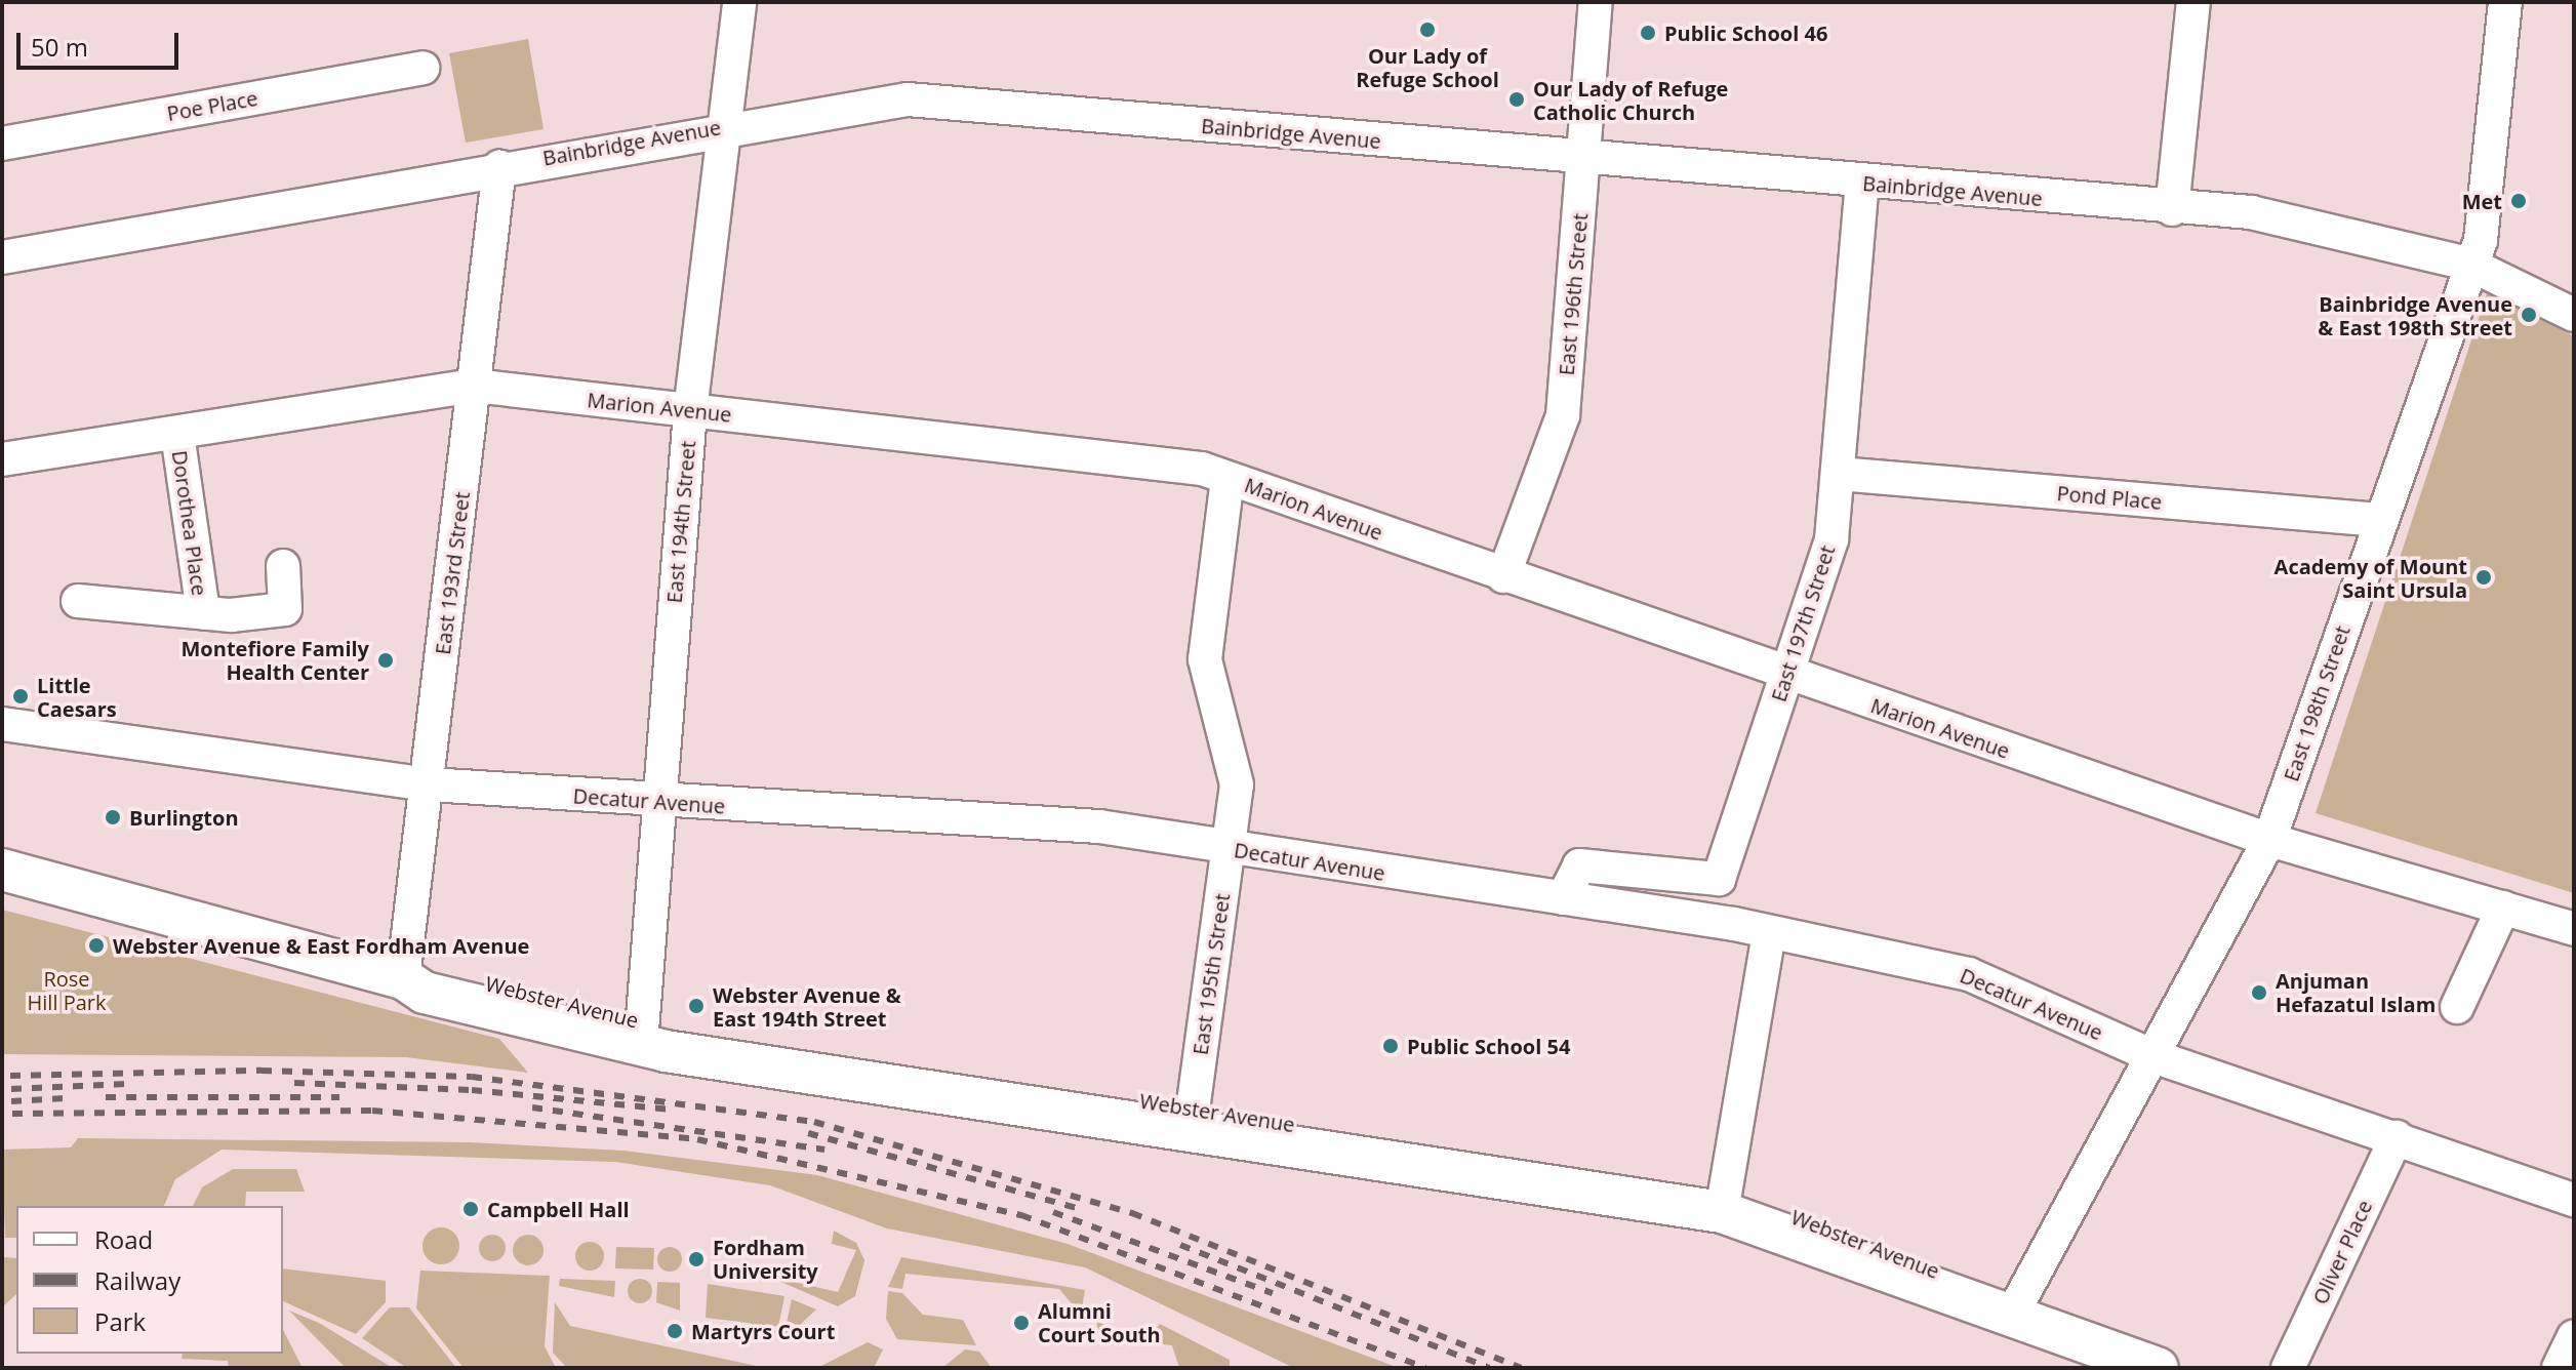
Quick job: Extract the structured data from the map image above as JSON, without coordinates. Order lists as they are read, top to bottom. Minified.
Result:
{"streets":{"main road":["Webster Avenue"],"street":["Poe Place","Bainbridge Avenue","East 196th Street","Marion Avenue","Pond Place","East 194th Street","Dorothea Place","East 193rd Street","East 197th Street","East 198th Street","Decatur Avenue","East 195th Street","Oliver Place"]},"crossings":[["Bainbridge Avenue","East 196th Street"],["Bainbridge Avenue","East 194th Street"],["Bainbridge Avenue","East 193rd Street"],["Bainbridge Avenue","East 197th Street"],["Bainbridge Avenue","East 198th Street"],["East 196th Street","Marion Avenue"],["Marion Avenue","East 194th Street"],["Marion Avenue","Dorothea Place"],["Marion Avenue","East 193rd Street"],["Marion Avenue","East 197th Street"],["Marion Avenue","East 198th Street"],["Marion Avenue","East 195th Street"],["Pond Place","East 197th Street"],["Pond Place","East 198th Street"],["East 194th Street","Decatur Avenue"],["East 194th Street","Webster Avenue"],["East 193rd Street","Decatur Avenue"],["East 193rd Street","Webster Avenue"],["East 197th Street","Decatur Avenue"],["East 198th Street","Decatur Avenue"],["East 198th Street","Webster Avenue"],["Decatur Avenue","East 195th Street"],["Decatur Avenue","Oliver Place"],["East 195th Street","Webster Avenue"]],"parks":["Rose Hill Park"],"places":["Our Lady of Refuge School","Public School 46","Our Lady of Refuge Catholic Church","Met","Bainbridge Avenue & East 198th Street","Academy of Mount Saint Ursula","Montefiore Family Health Center","Little Caesars","Burlington","Webster Avenue & East Fordham Avenue","Anjuman Hefazatul Islam","Webster Avenue & East 194th Street","Public School 54","Campbell Hall","Fordham University","Alumni Court South","Martyrs Court"],"legend":["Road","Railway","Park"],"scale_bar":"50 m"}
